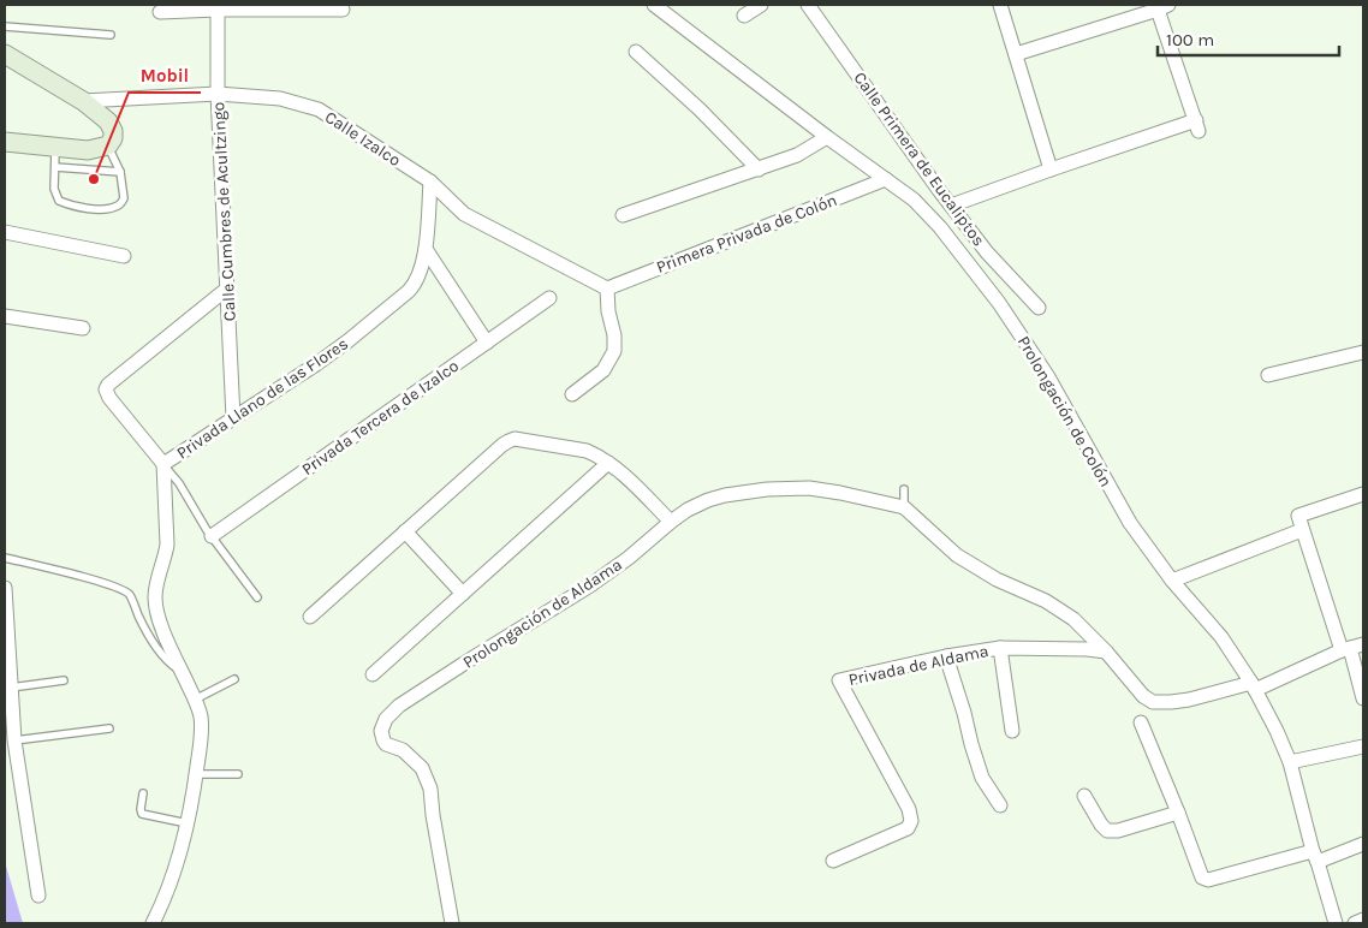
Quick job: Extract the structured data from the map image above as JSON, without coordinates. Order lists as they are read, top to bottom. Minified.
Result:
{"streets":{"street":["Calle Izalco","Calle Primera de Eucaliptos","Calle Cumbres de Acultzingo","Primera Privada de Colón","Privada Llano de las Flores","Prolongación de Colón","Privada Tercera de Izalco","Prolongación de Aldama","Privada de Aldama"]},"crossings":[["Calle Izalco","Calle Cumbres de Acultzingo"],["Calle Izalco","Primera Privada de Colón"],["Calle Cumbres de Acultzingo","Privada Llano de las Flores"],["Primera Privada de Colón","Prolongación de Colón"],["Privada Llano de las Flores","Privada Tercera de Izalco"],["Prolongación de Colón","Prolongación de Aldama"],["Prolongación de Aldama","Privada de Aldama"]],"places":["Mobil"],"scale_bar":"100 m"}
